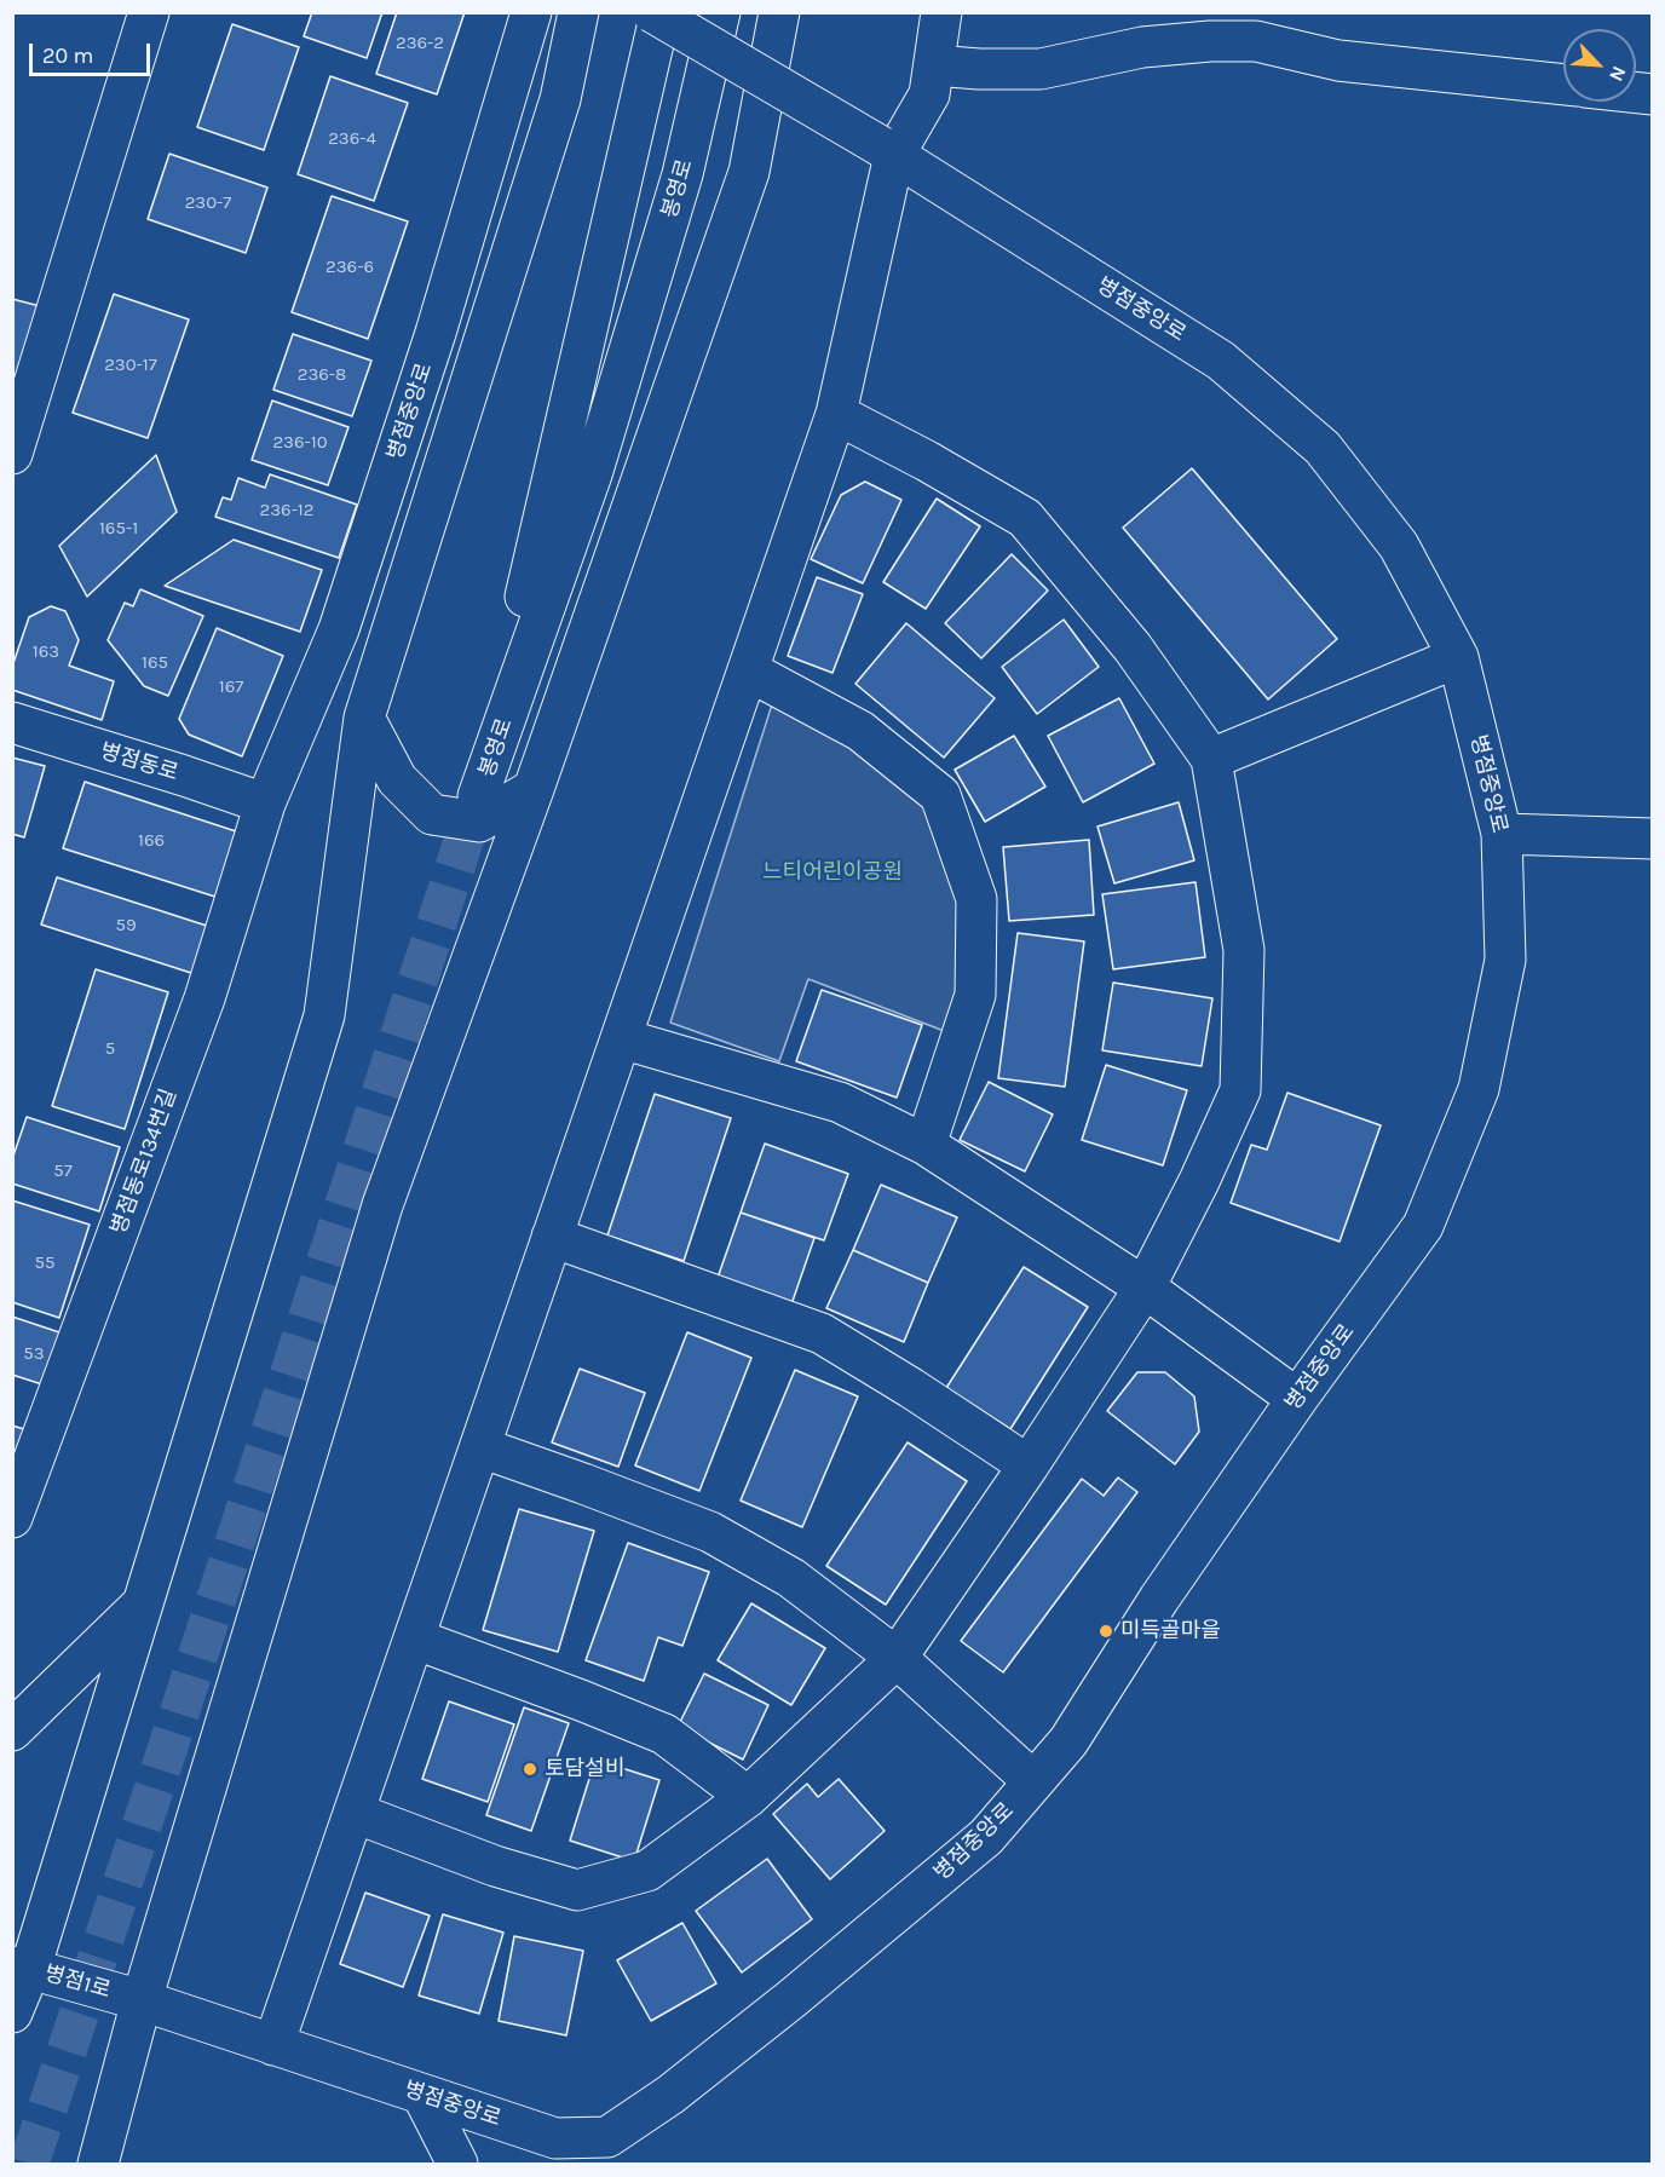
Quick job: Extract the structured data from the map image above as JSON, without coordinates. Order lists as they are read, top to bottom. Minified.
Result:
{"streets":{"main road":["봉영로","병점중앙로","병점동로","병점동로134번길","병점1로"]},"crossings":[["병점중앙로","병점동로"],["병점중앙로","병점동로134번길"],["병점중앙로","병점1로"],["병점동로","병점동로134번길"]],"parks":["느티어린이공원"],"places":["미득골마을","토담설비"],"house_numbers":["236-2","236-4","230-7","236-6","230-17","236-8","236-10","236-12","165-1","163","165","167","166","59","5","57","55","53"],"scale_bar":"20 m","north":"bottom right"}
